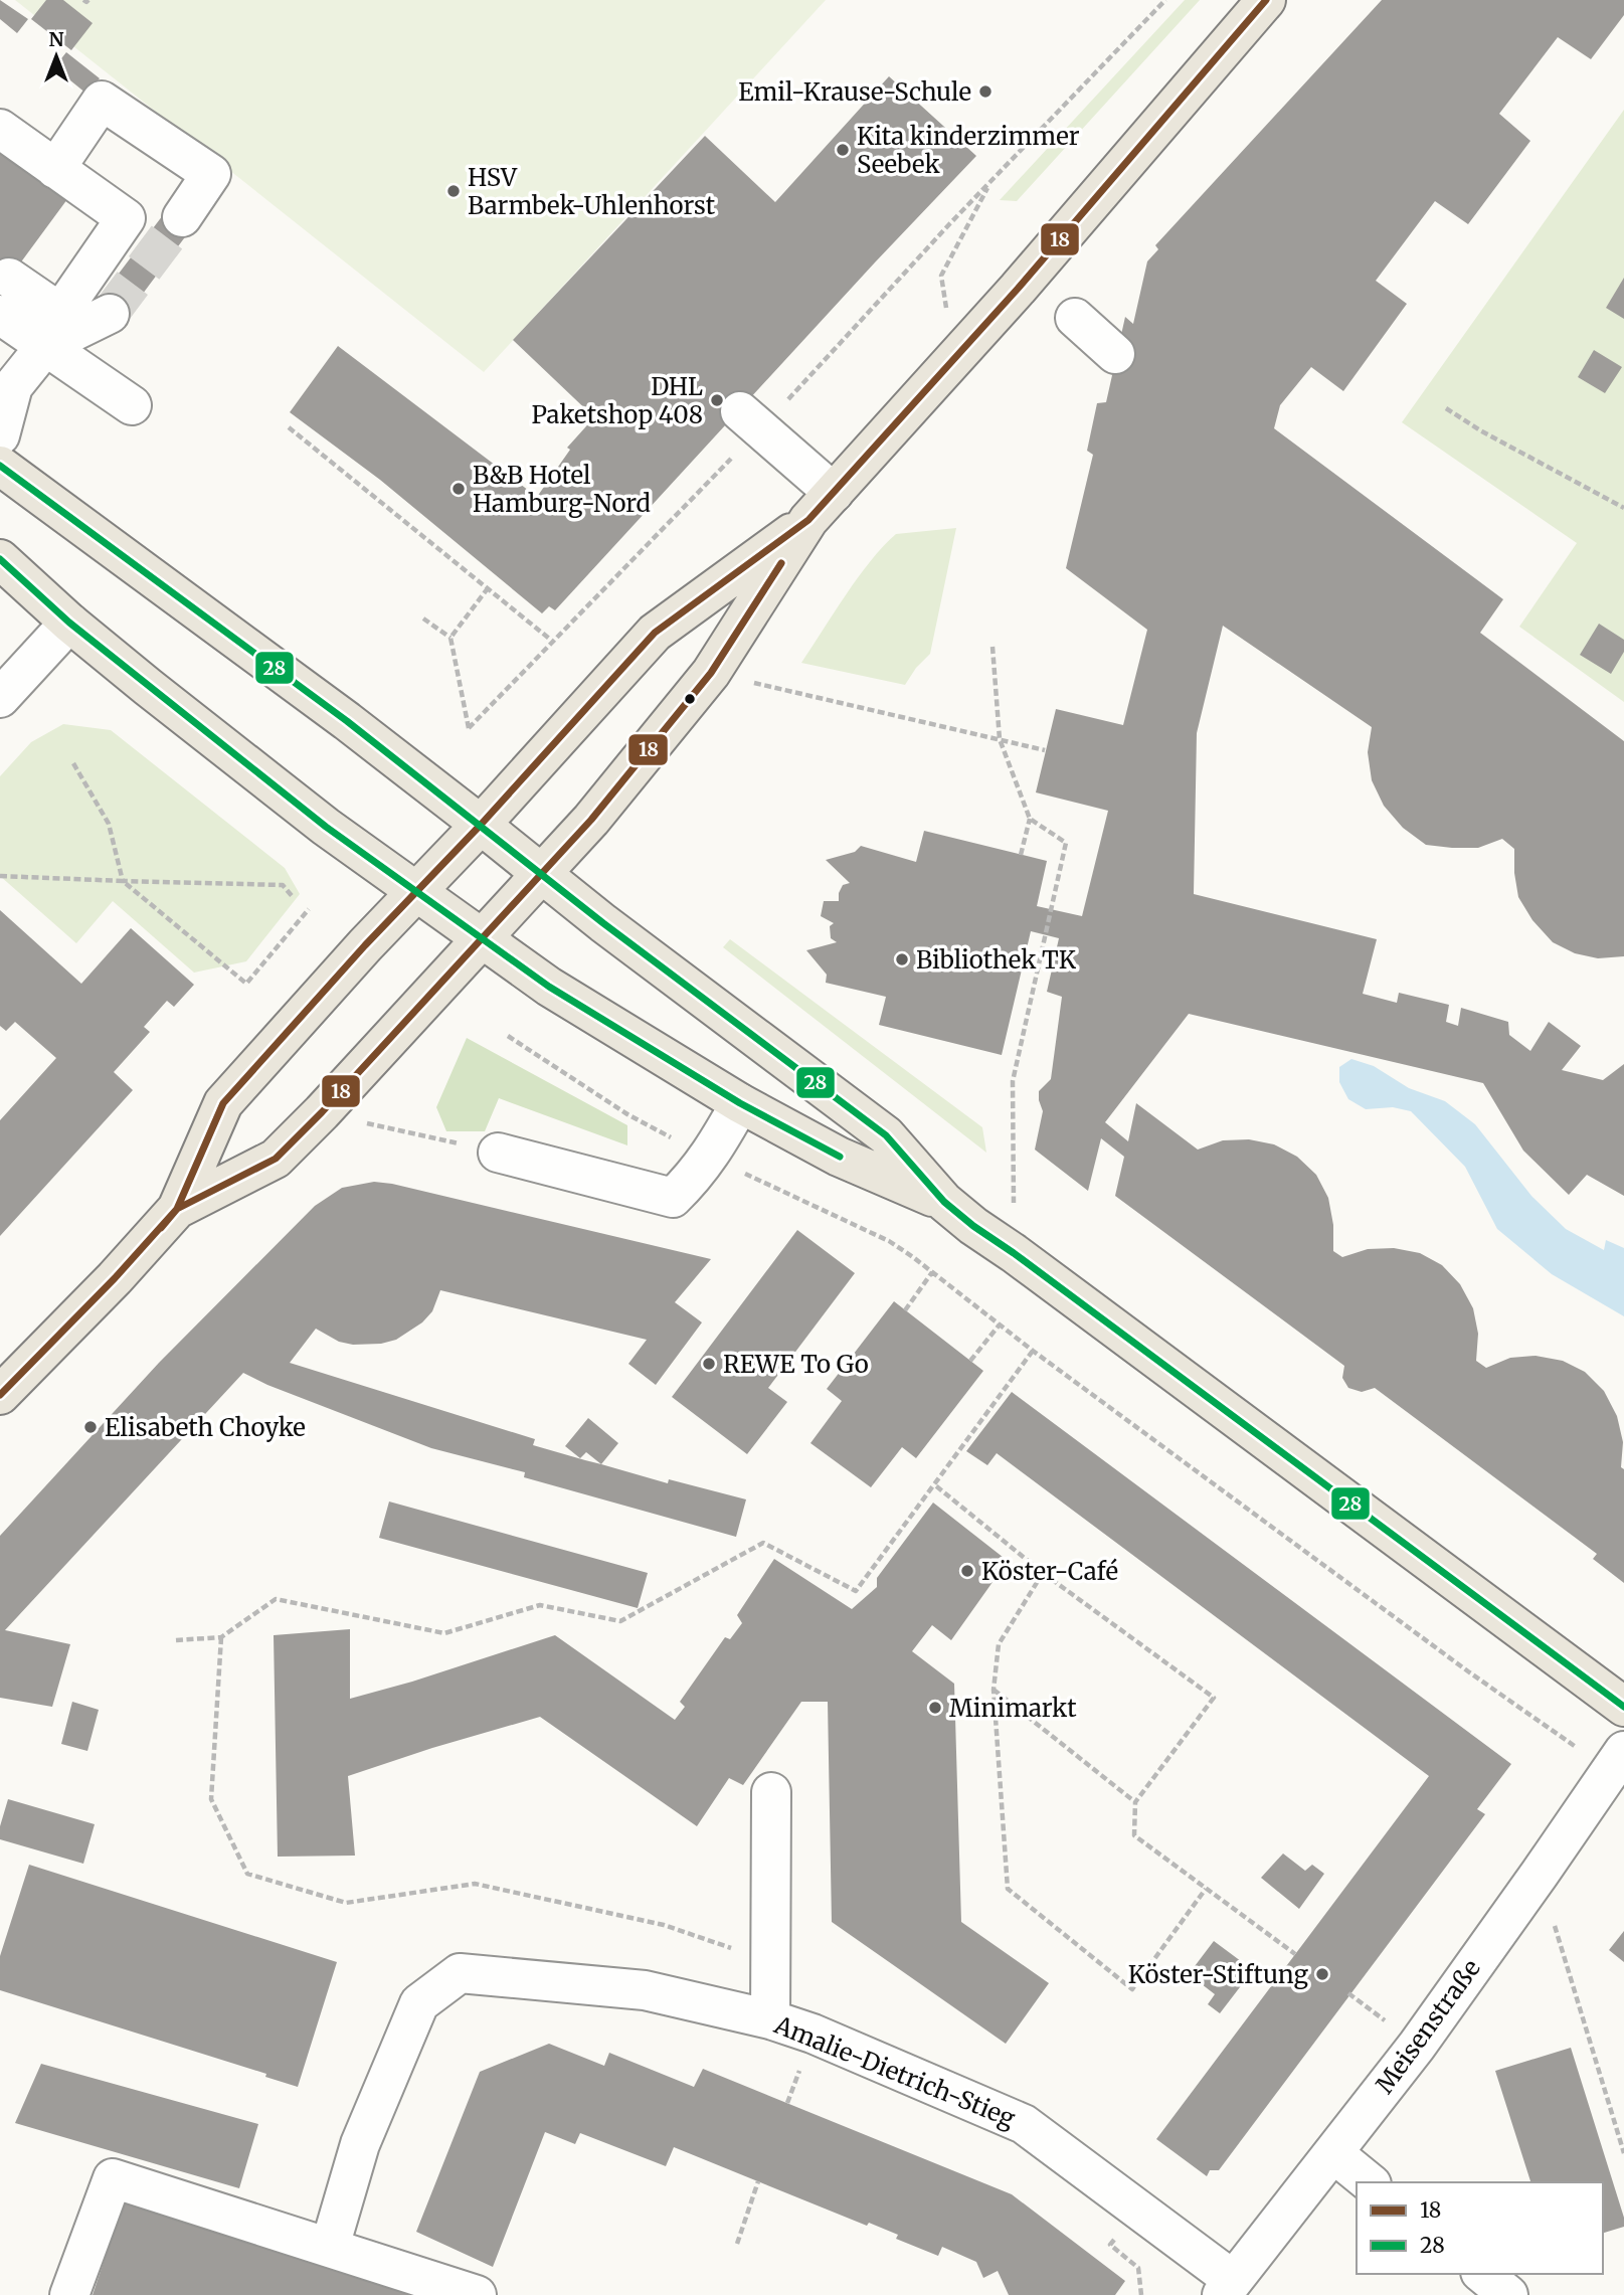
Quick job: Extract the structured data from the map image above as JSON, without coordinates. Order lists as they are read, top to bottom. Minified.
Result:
{"streets":{"street":["Meisenstraße","Amalie-Dietrich-Stieg"]},"crossings":[["Meisenstraße","Amalie-Dietrich-Stieg"]],"places":["Emil-Krause-Schule","Kita kinderzimmer Seebek","HSV Barmbek-Uhlenhorst","DHL Paketshop 408","B&B Hotel Hamburg-Nord","Bibliothek TK","REWE To Go","Elisabeth Choyke","Köster-Café","Minimarkt","Köster-Stiftung"],"lines":["transit line 18","transit line 28"],"legend":["18","28"],"north":"top"}
